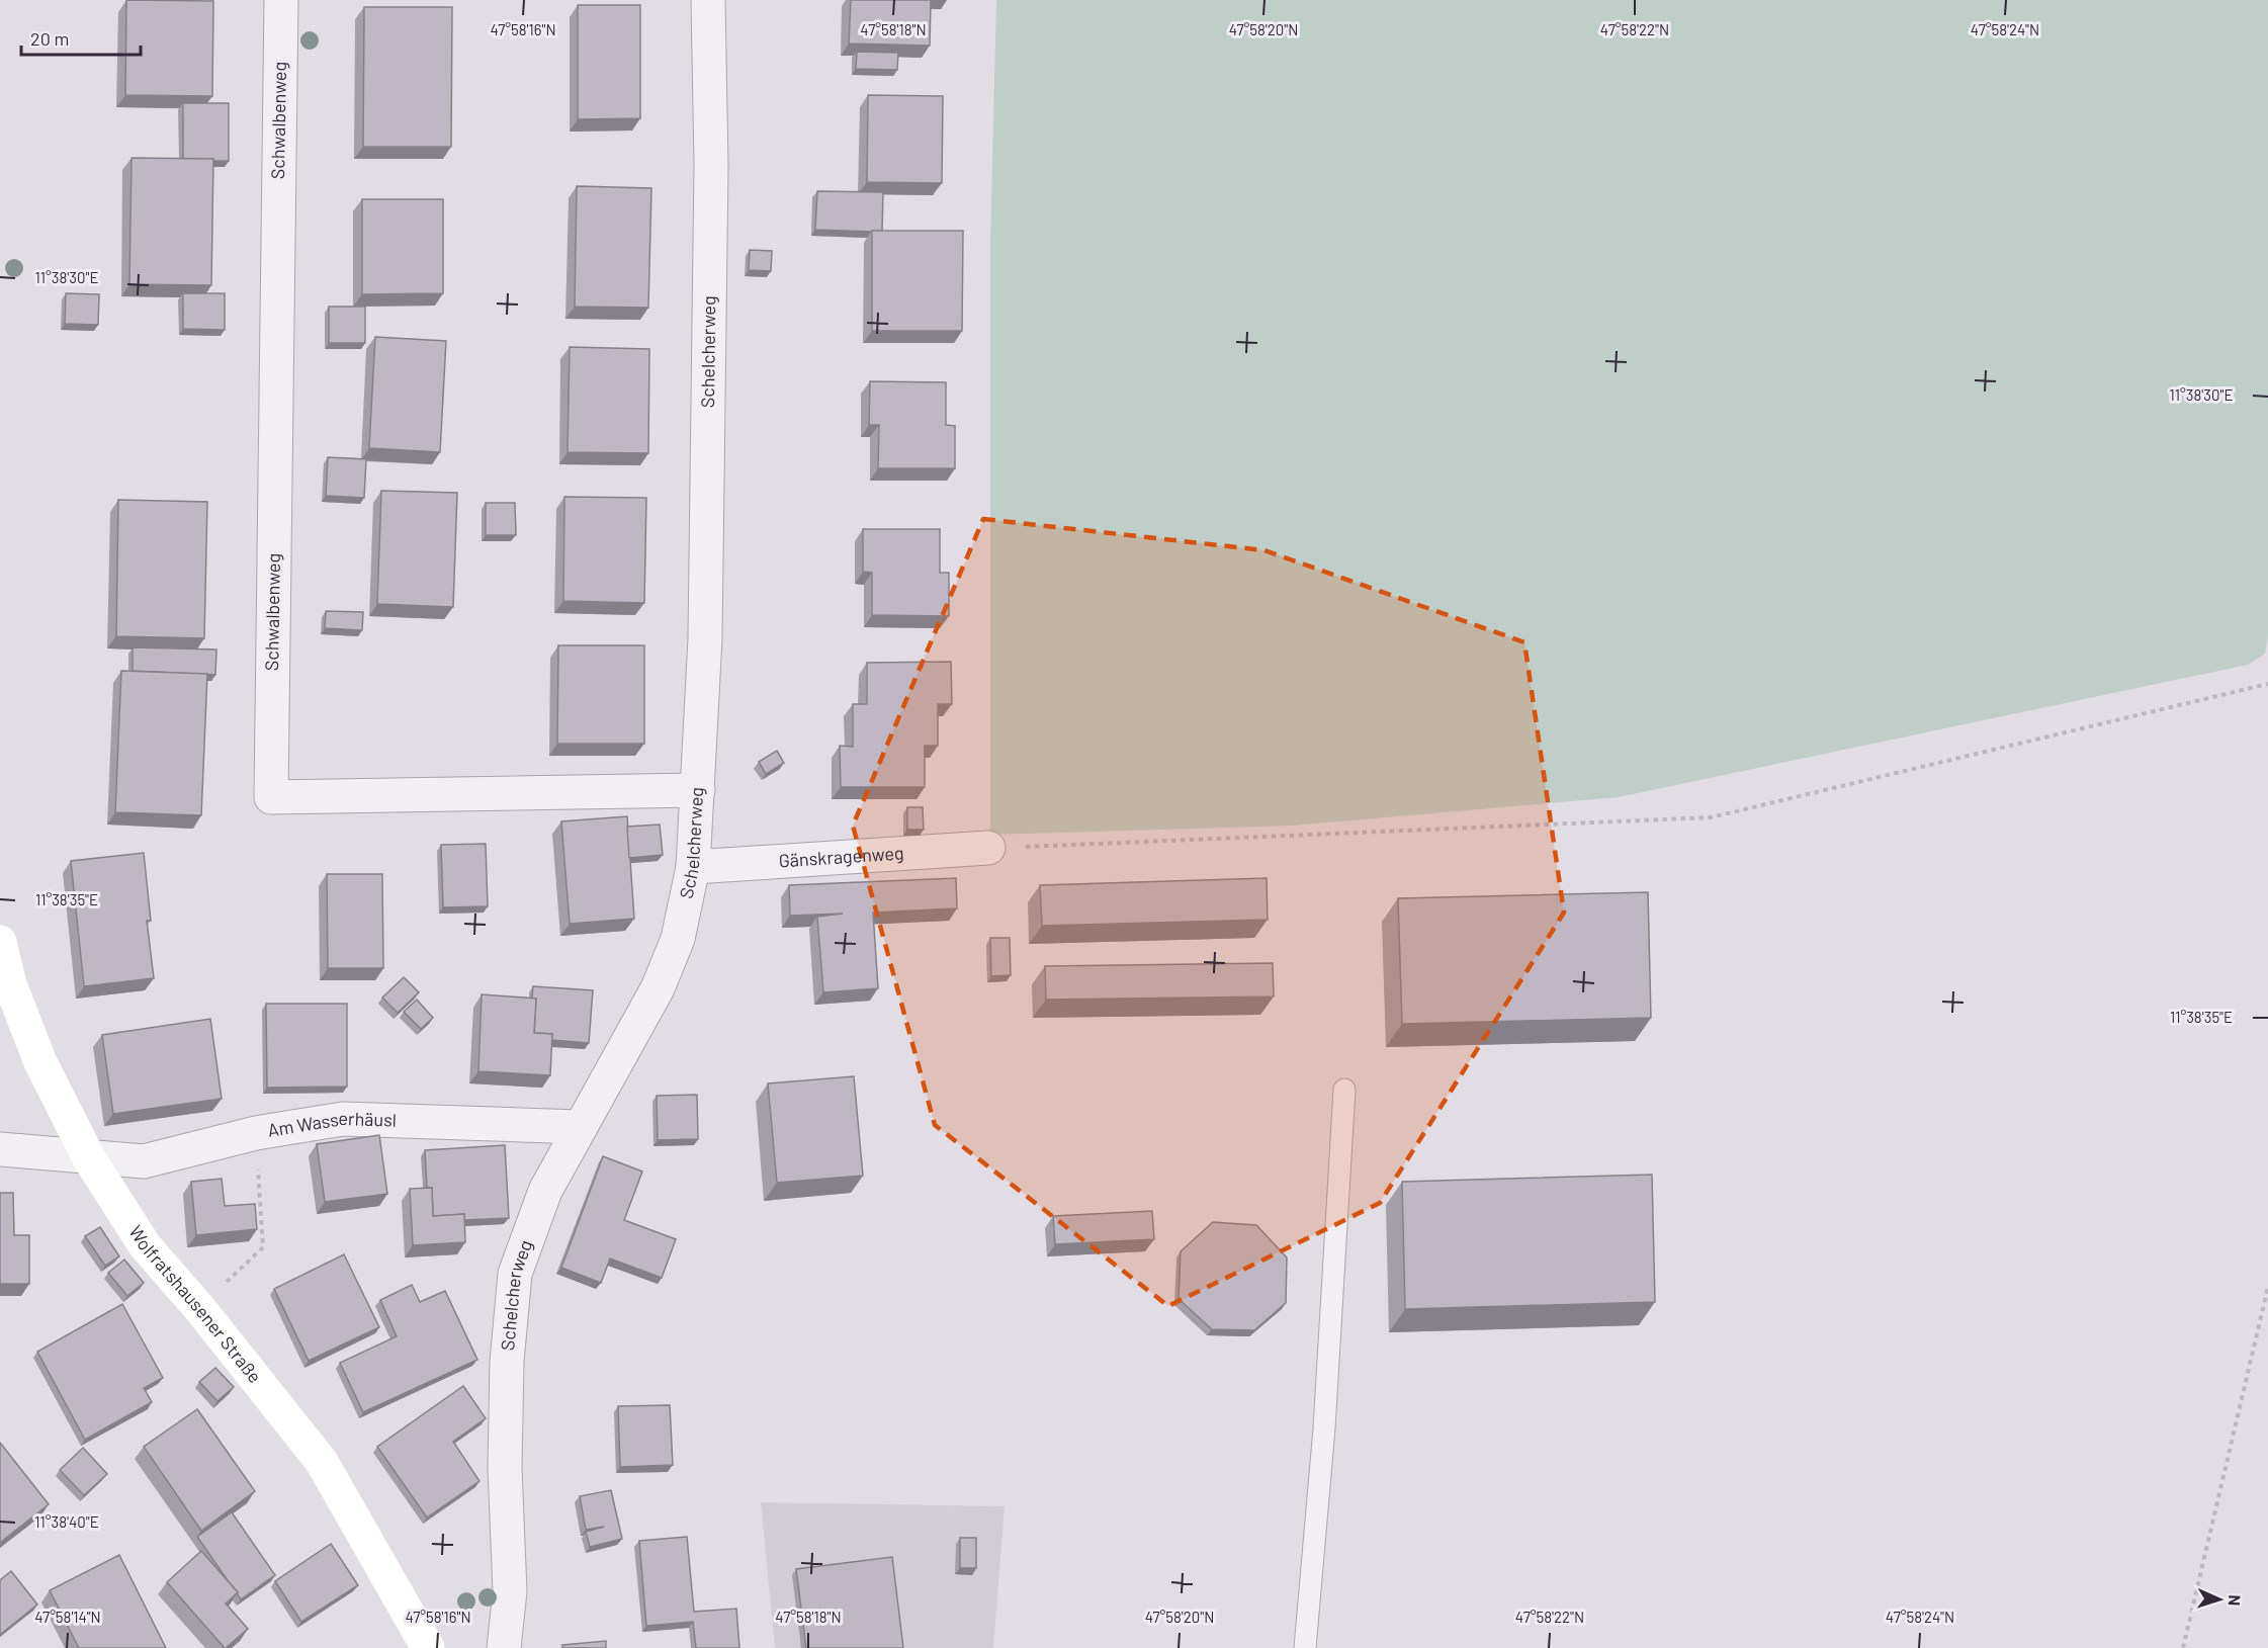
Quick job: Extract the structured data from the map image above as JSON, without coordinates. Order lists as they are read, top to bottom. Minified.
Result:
{"streets":{"main road":["Wolfratshausener Straße"],"street":["Schwalbenweg","Schelcherweg","Gänskragenweg","Am Wasserhäusl"]},"crossings":[["Schwalbenweg","Schelcherweg"],["Schelcherweg","Gänskragenweg"],["Schelcherweg","Am Wasserhäusl"],["Am Wasserhäusl","Wolfratshausener Straße"]],"scale_bar":"20 m","north":"right","coordinates":["47°58'16\"N","47°58'18\"N","47°58'20\"N","47°58'22\"N","47°58'24\"N","11°38'30\"E","11°38'35\"E","11°38'40\"E","47°58'14\"N"]}
